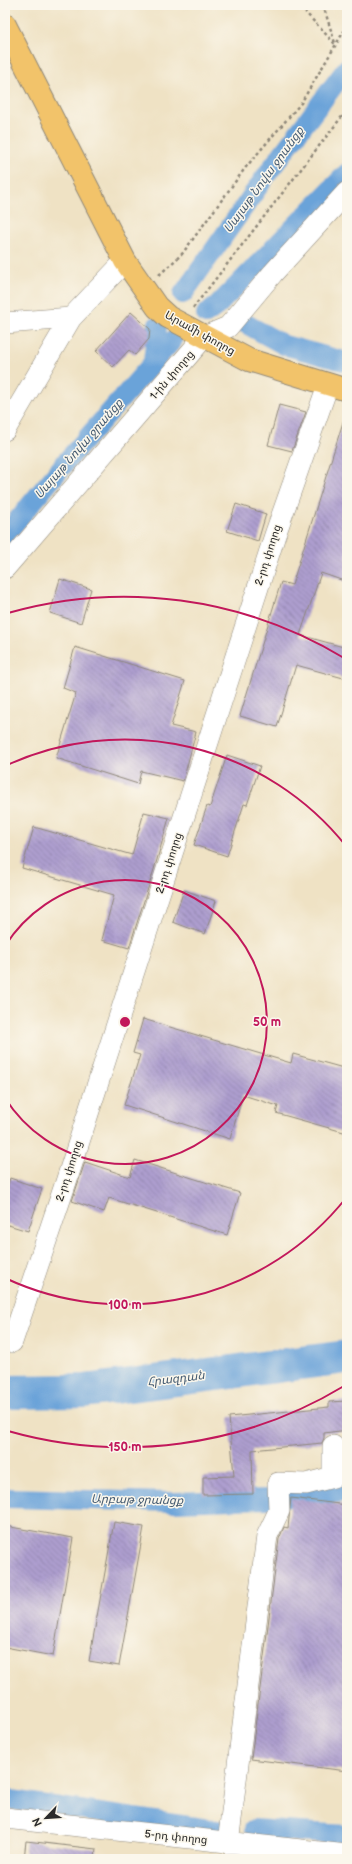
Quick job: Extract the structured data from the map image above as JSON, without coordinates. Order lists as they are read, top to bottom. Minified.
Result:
{"streets":{"main road":["Արամի փողոց"],"street":["1-ին փողոց","2-րդ փողոց","5-րդ փողոց"]},"crossings":[["Արամի փողոց","1-ին փողոց"],["Արամի փողոց","2-րդ փողոց"]],"water":["Սայաթ Նովա ջրանցք","Հրազդան","Արբաթ ջրանցք"],"north":"bottom left","rings":["50 m","100 m","150 m"]}
